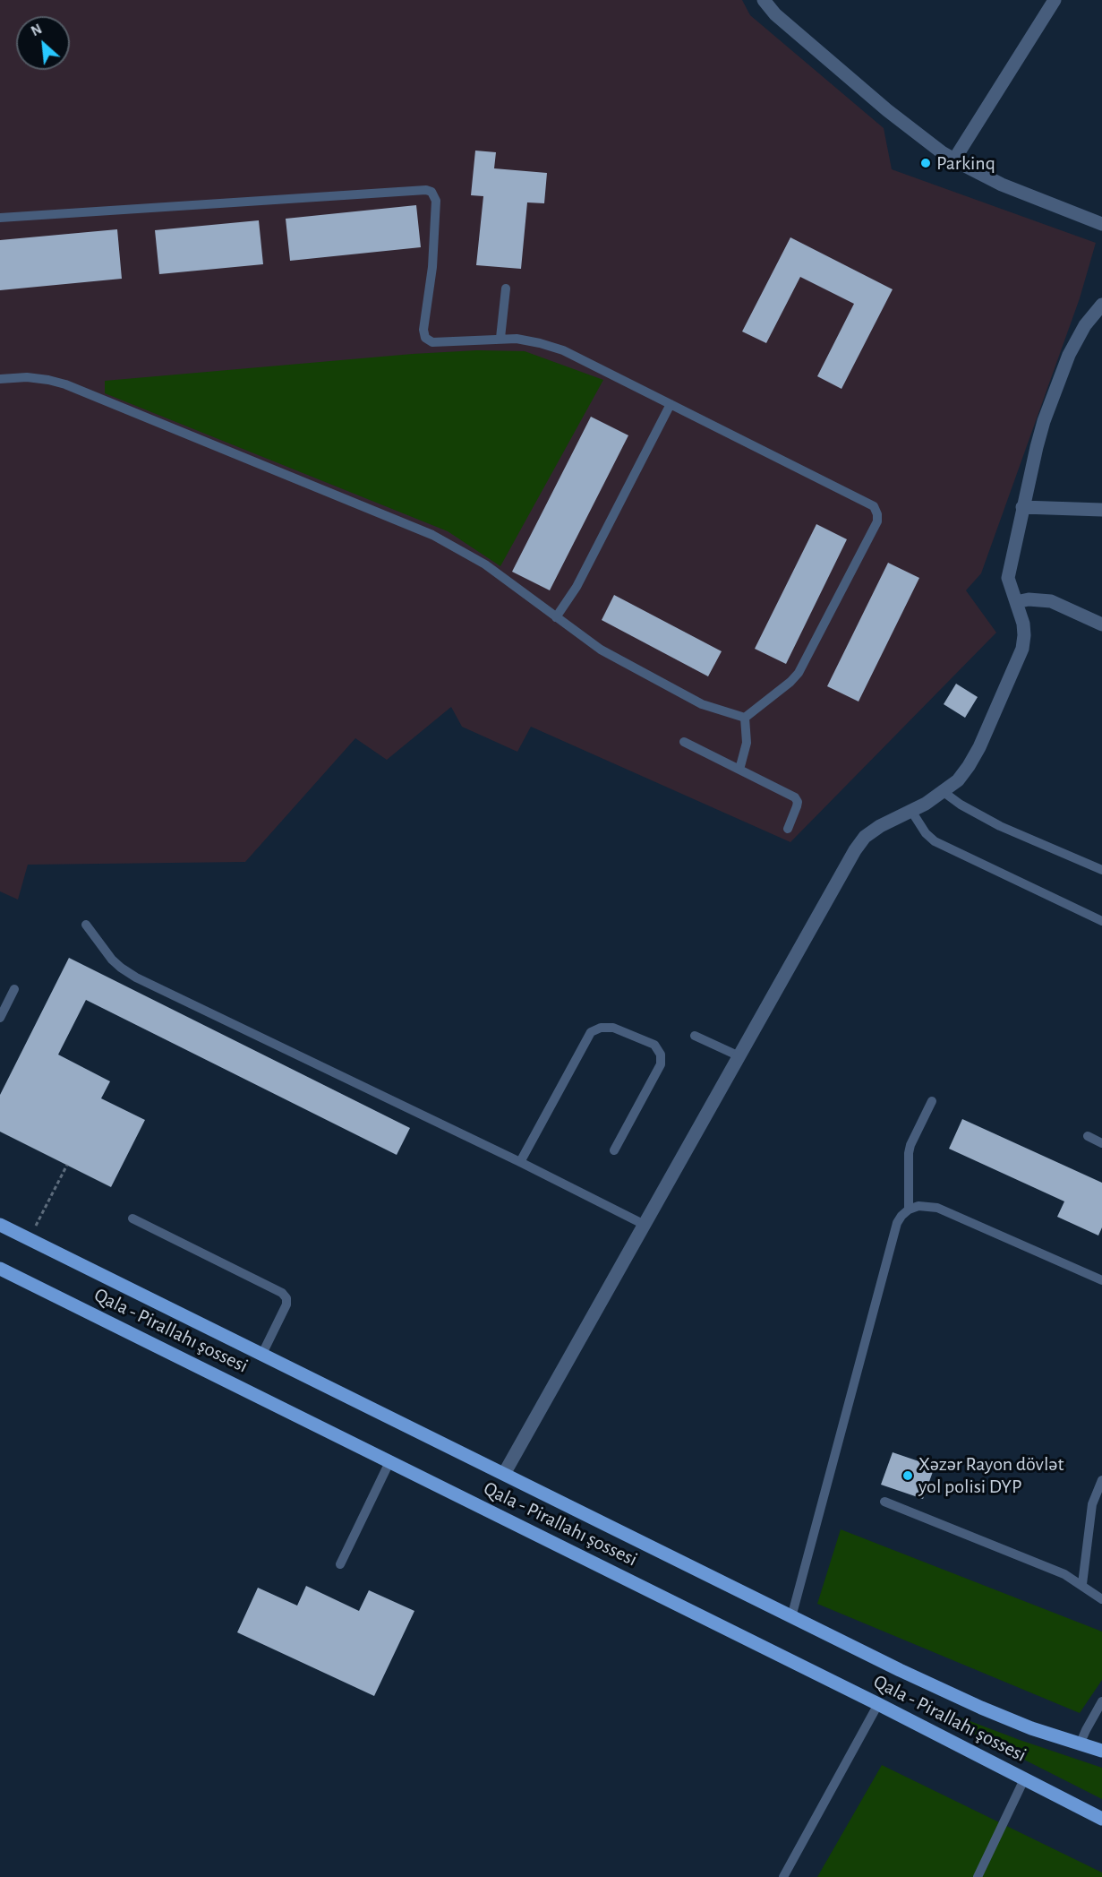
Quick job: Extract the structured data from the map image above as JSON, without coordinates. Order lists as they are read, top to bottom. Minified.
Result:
{"streets":{"main road":["Qala - Pirallahı şossesi"]},"places":["Parkinq","Xəzər Rayon dövlət yol polisi DYP"],"north":"top left"}
